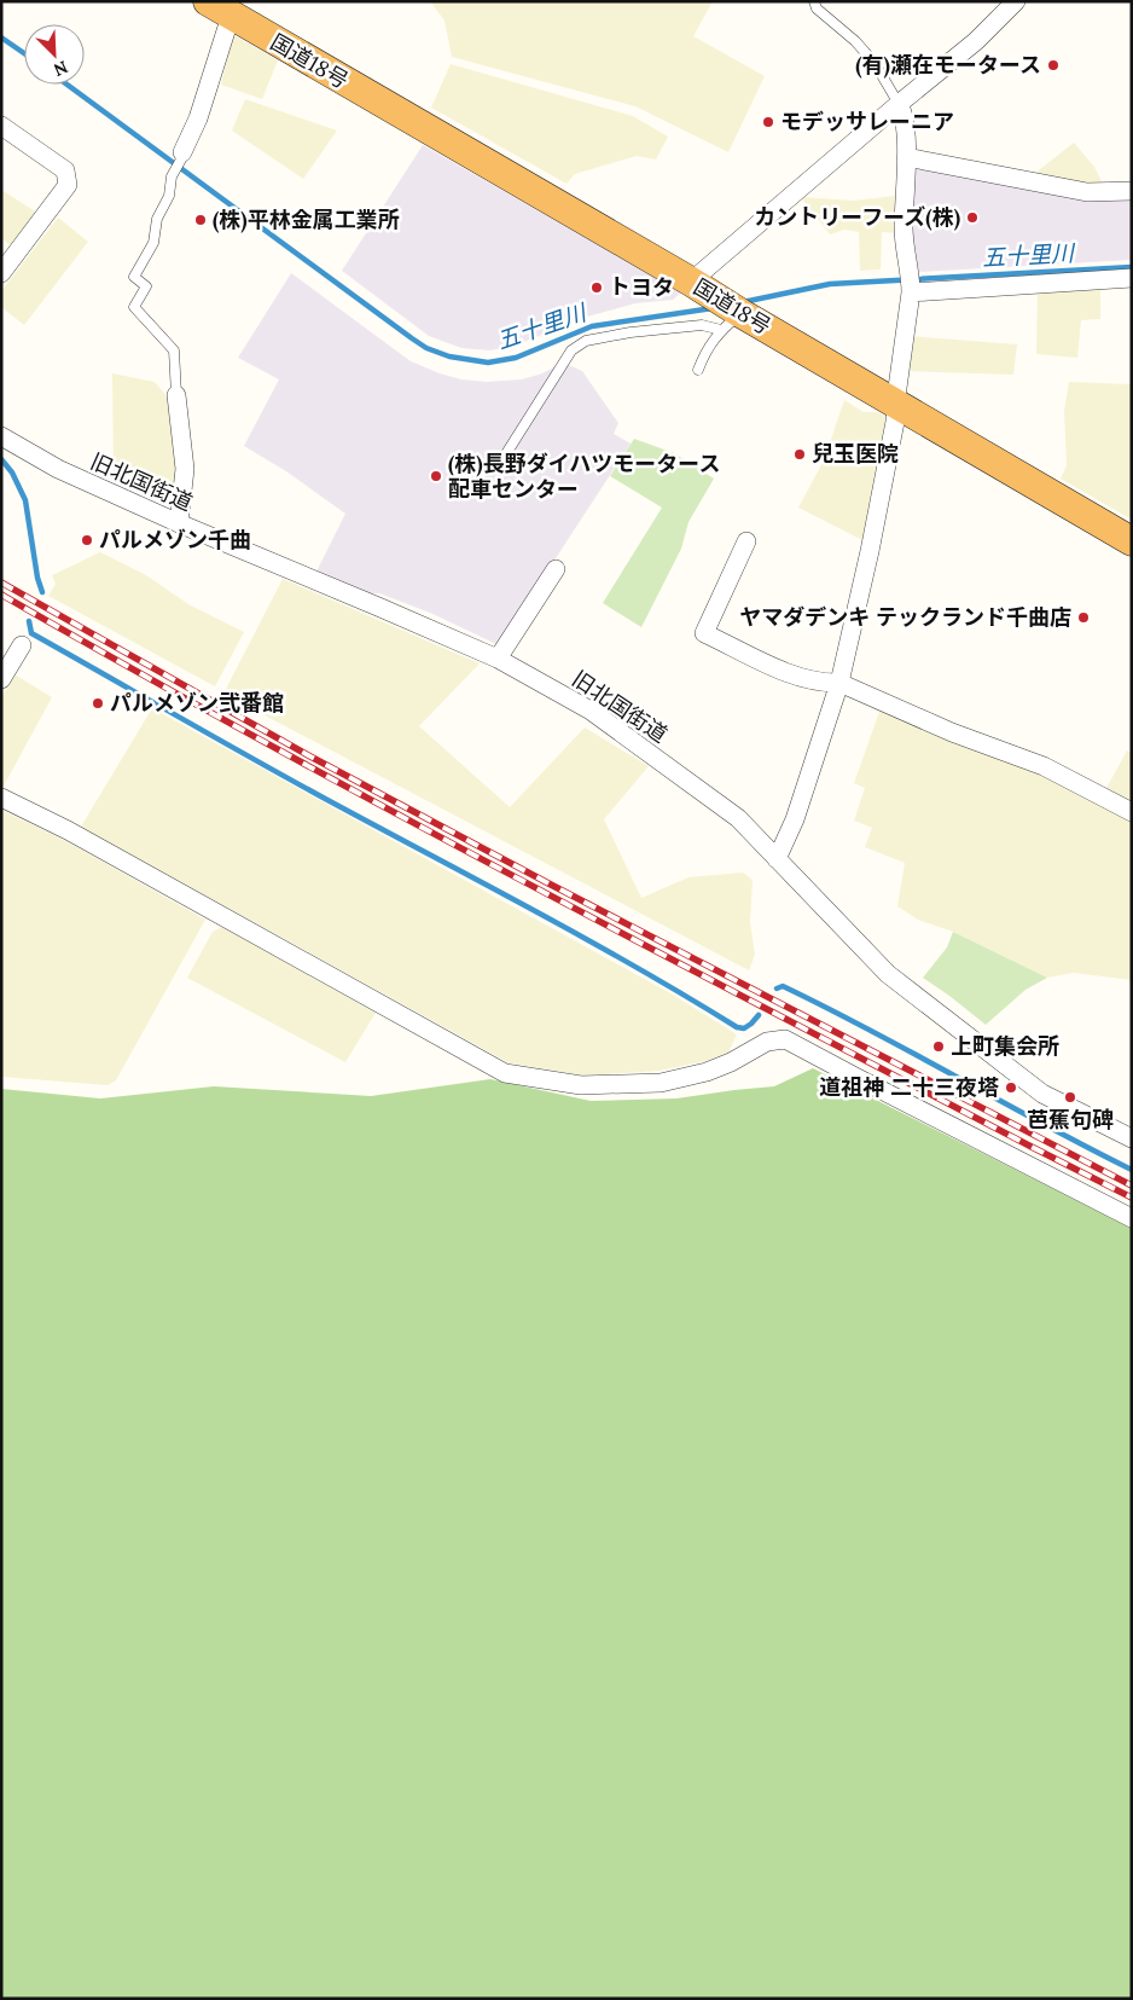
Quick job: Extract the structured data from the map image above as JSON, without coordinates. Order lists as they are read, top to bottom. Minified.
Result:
{"streets":{"highway":["国道18号"],"street":["旧北国街道"]},"water":["五十里川"],"places":["(有)瀬在モータース","モデッサレーニア","カントリーフーズ(株)","(株)平林金属工業所","トヨタ","兒玉医院","(株)長野ダイハツモータース 配車センター","パルメゾン千曲","ヤマダデンキ テックランド千曲店","パルメゾン弐番館","上町集会所","道祖神 二十三夜塔","芭蕉句碑"],"north":"bottom right"}
